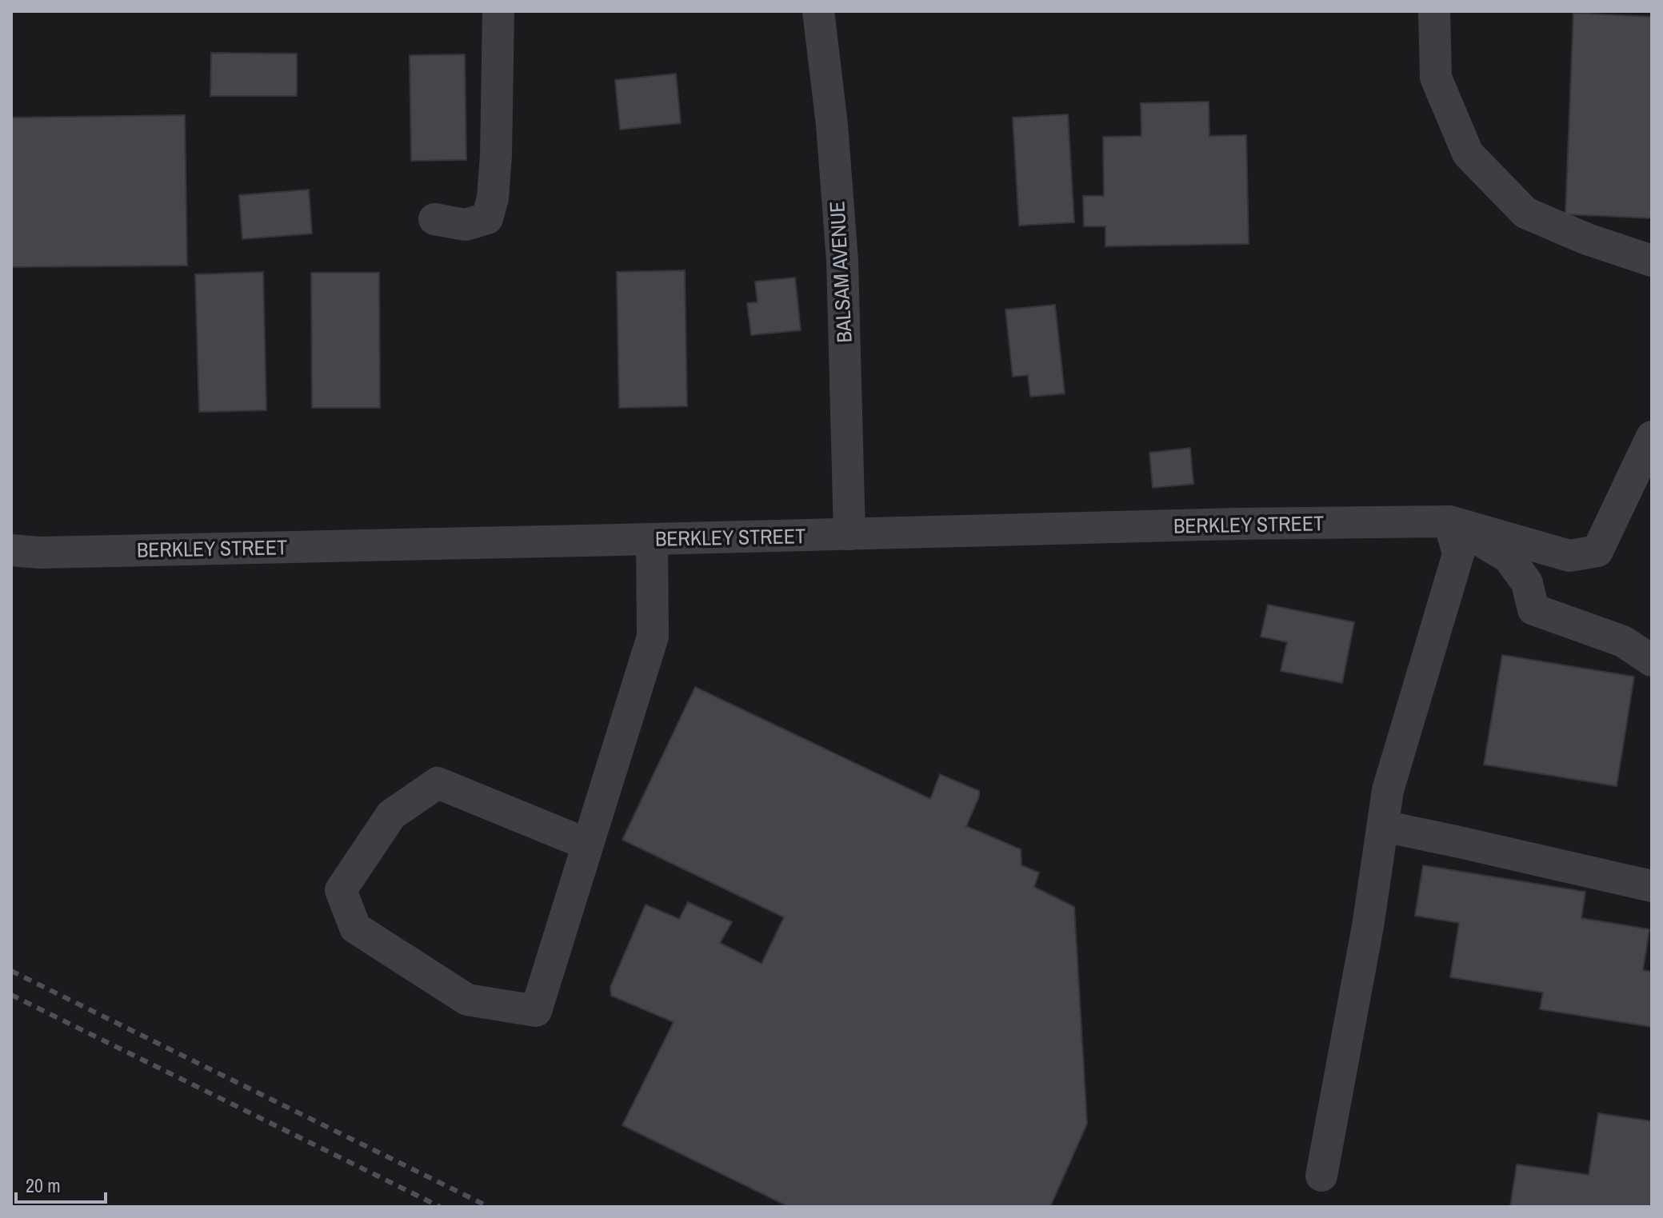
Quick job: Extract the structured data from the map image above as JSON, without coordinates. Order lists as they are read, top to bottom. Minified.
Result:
{"streets":{"street":["BALSAM AVENUE","BERKLEY STREET"]},"crossings":[["BALSAM AVENUE","BERKLEY STREET"]],"scale_bar":"20 m"}
